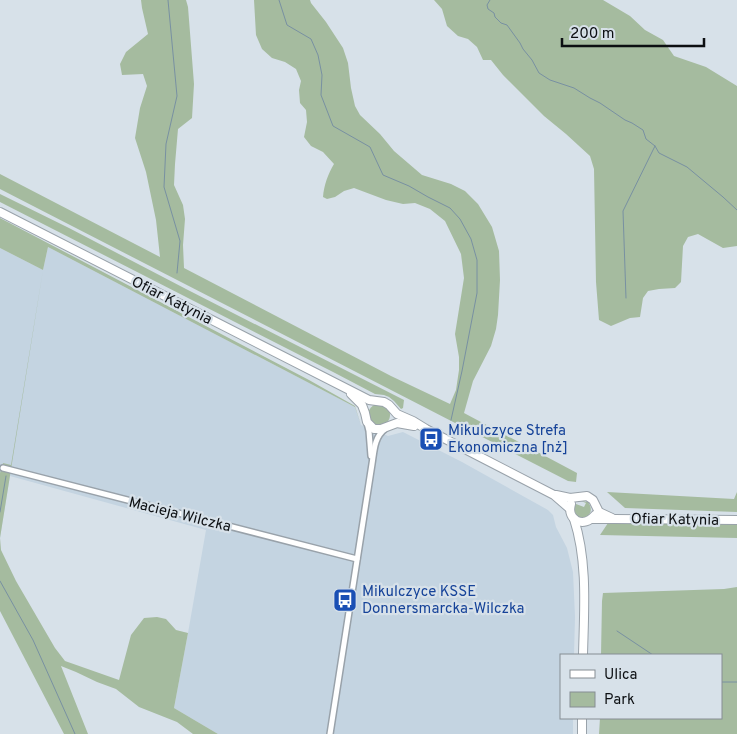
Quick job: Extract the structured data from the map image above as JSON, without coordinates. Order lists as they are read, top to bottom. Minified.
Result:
{"streets":{"street":["Ofiar Katynia","Macieja Wilczka"]},"places":{"bus stop":["Mikulczyce Strefa Ekonomiczna [nż]","Mikulczyce KSSE Donnersmarcka-Wilczka"]},"legend":["Ulica","Park"],"scale_bar":"200 m"}
